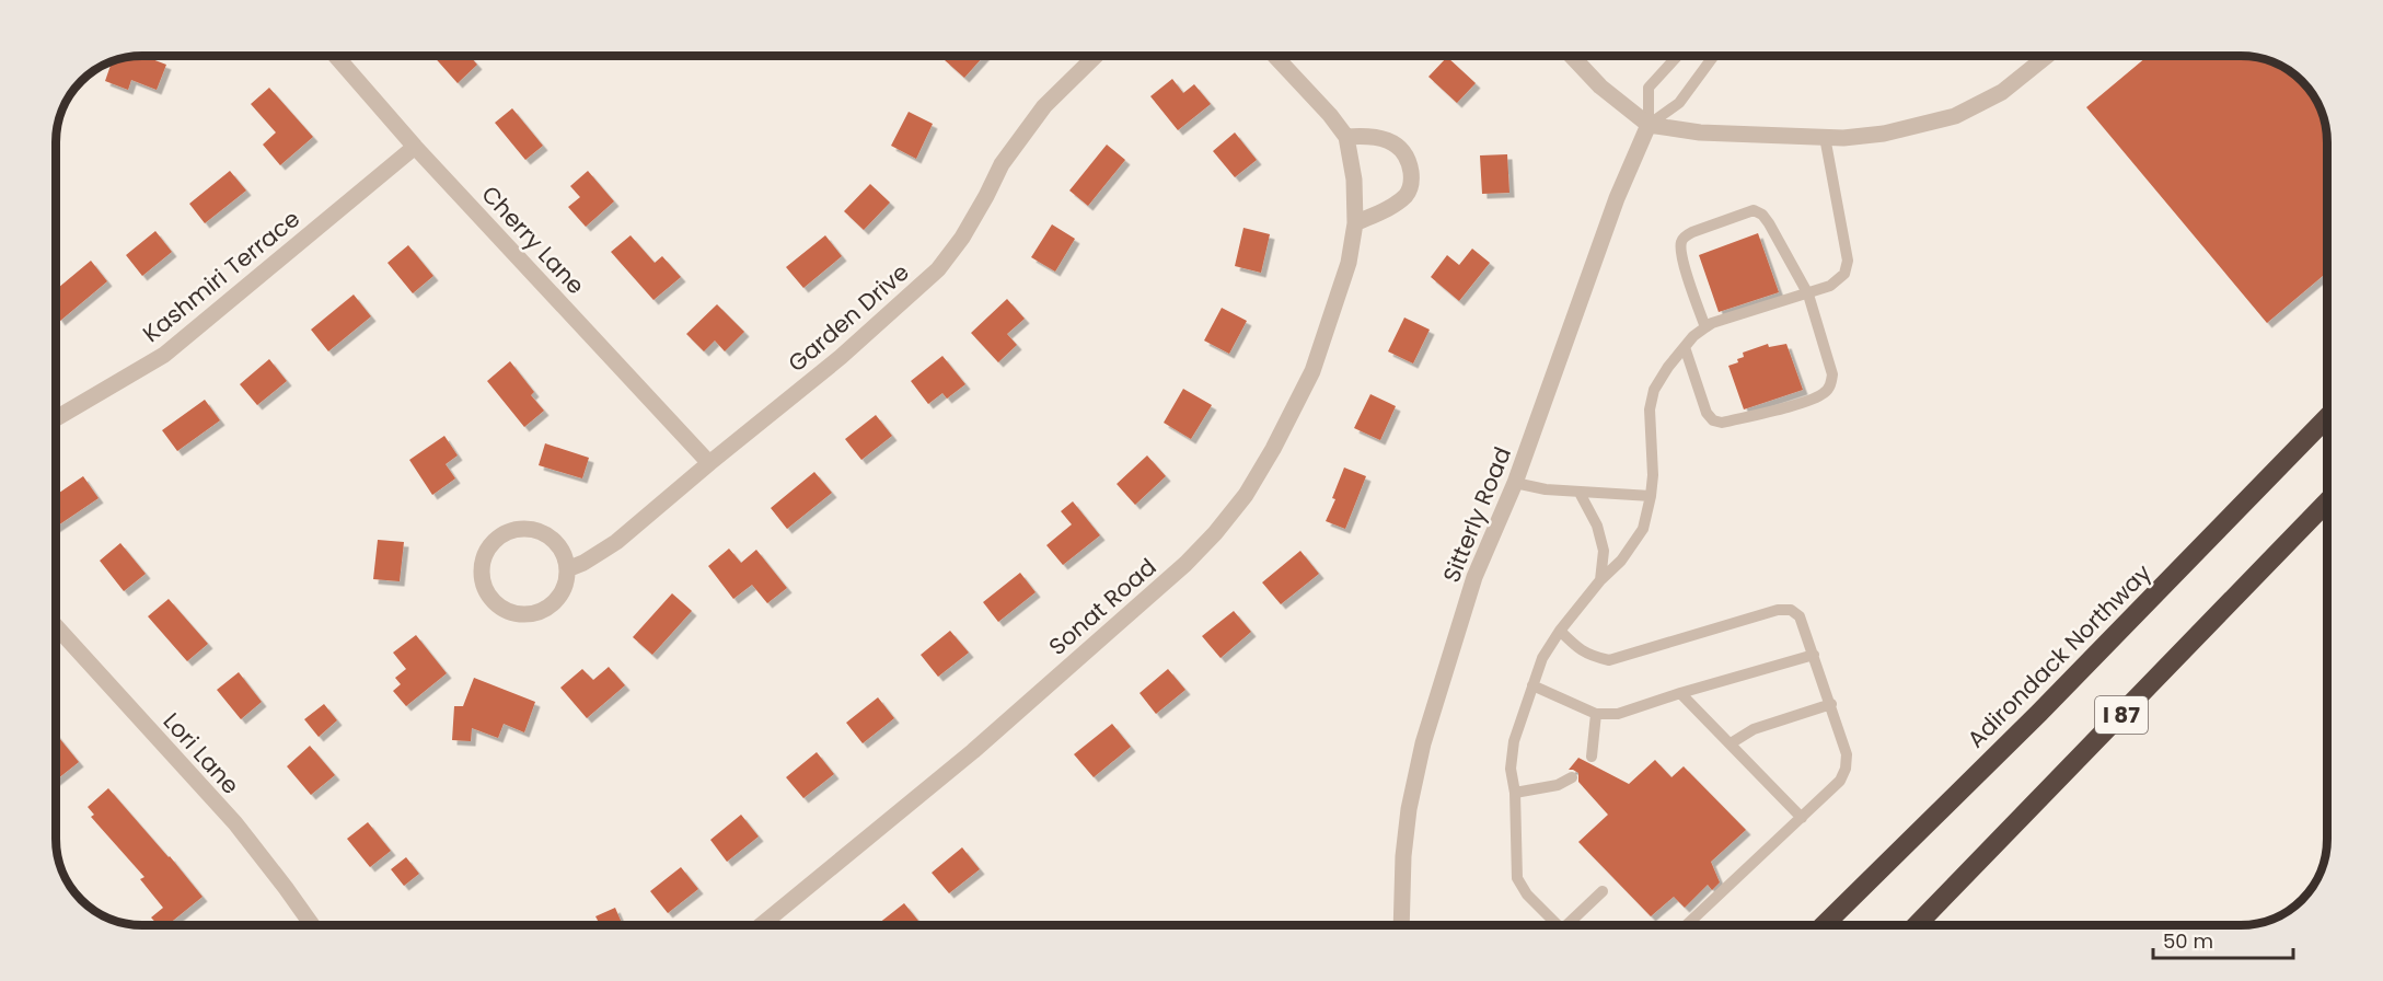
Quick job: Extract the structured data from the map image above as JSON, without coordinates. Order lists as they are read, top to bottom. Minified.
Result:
{"streets":{"highway":["Adirondack Northway","I 87"],"street":["Cherry Lane","Kashmiri Terrace","Garden Drive","Sitterly Road","Sonat Road","Lori Lane"]},"crossings":[["Cherry Lane","Kashmiri Terrace"],["Cherry Lane","Garden Drive"]],"scale_bar":"50 m"}
